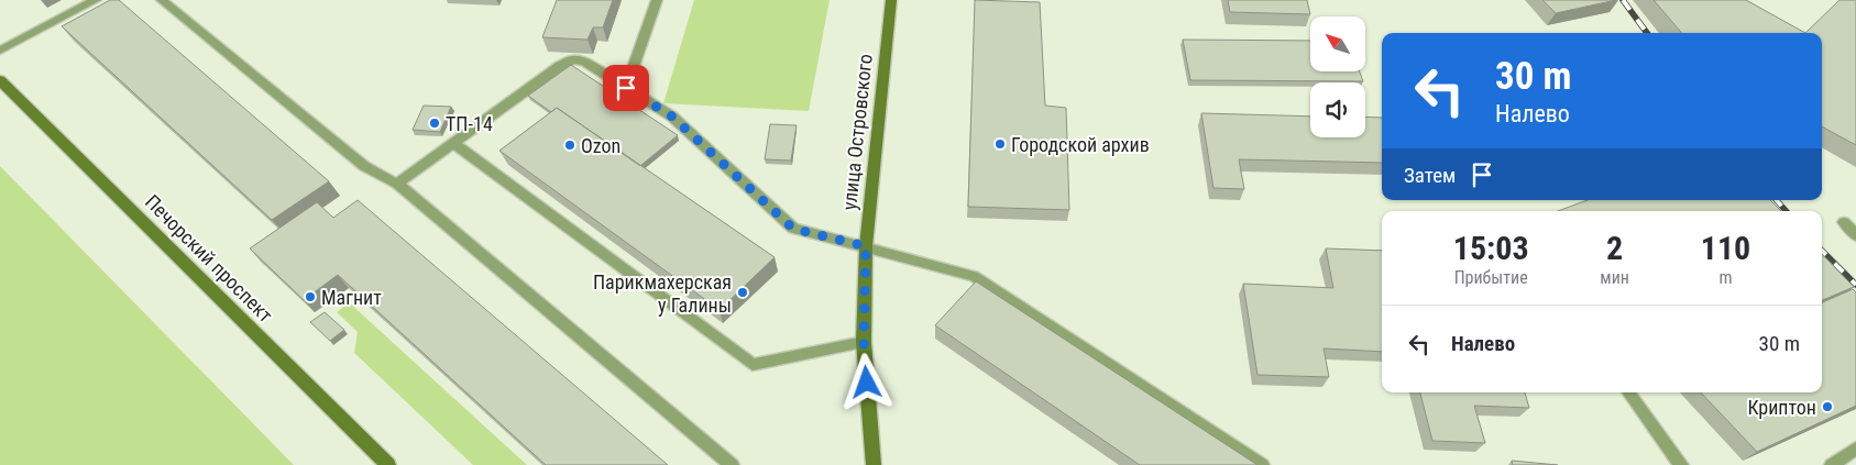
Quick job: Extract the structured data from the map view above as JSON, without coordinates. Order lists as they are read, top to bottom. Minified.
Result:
{"streets":{"main road":["улица Островского","Печорский проспект"]},"places":["ТП-14","Городской архив","Ozon","Парикмахерская у Галины","Магнит","Криптон"],"north":"top left","page":{"turn":["30 m","Налево"],"then":"Затем","eta":["15:03","Прибытие","2","мин","110","m"],"list":[{"name":"Налево","value":"30 m"}]}}
